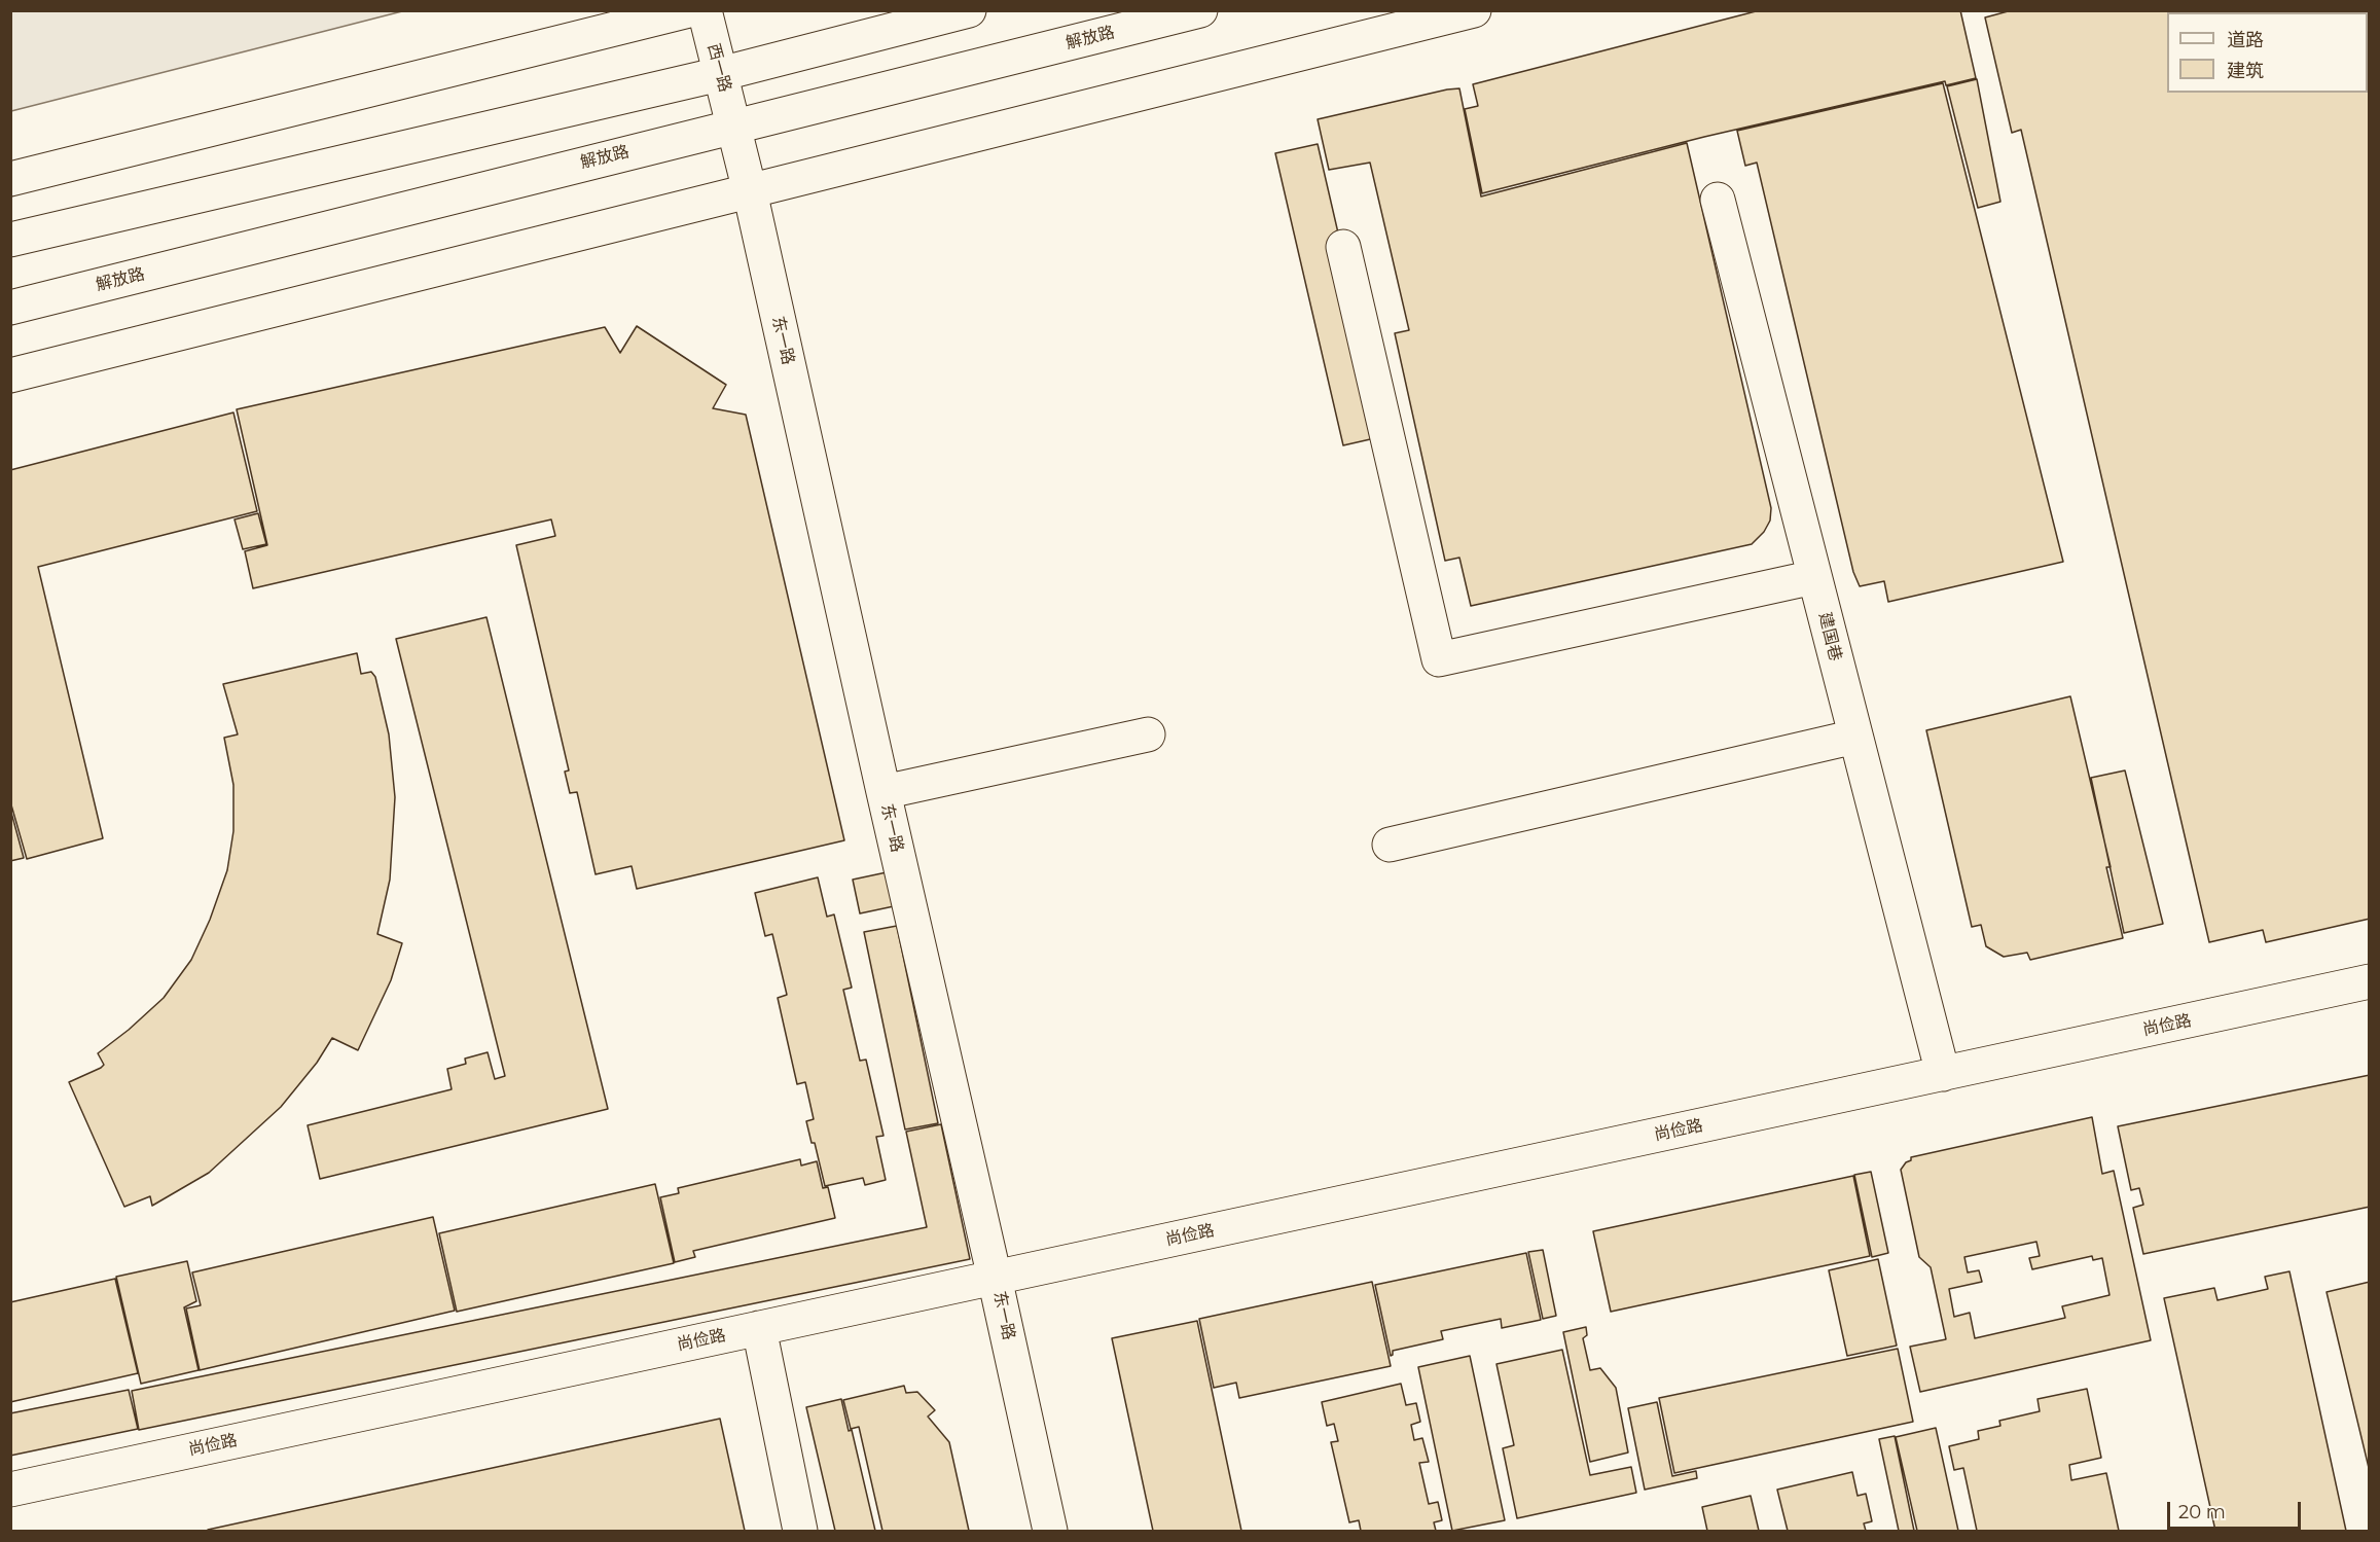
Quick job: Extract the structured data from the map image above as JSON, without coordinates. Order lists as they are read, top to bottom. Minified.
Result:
{"streets":{"street":["解放路","西一路","东一路","建国巷","尚俭路"]},"crossings":[["解放路","西一路"],["解放路","东一路"],["西一路","东一路"],["东一路","尚俭路"],["建国巷","尚俭路"]],"legend":["道路","建筑"],"scale_bar":"20 m"}
